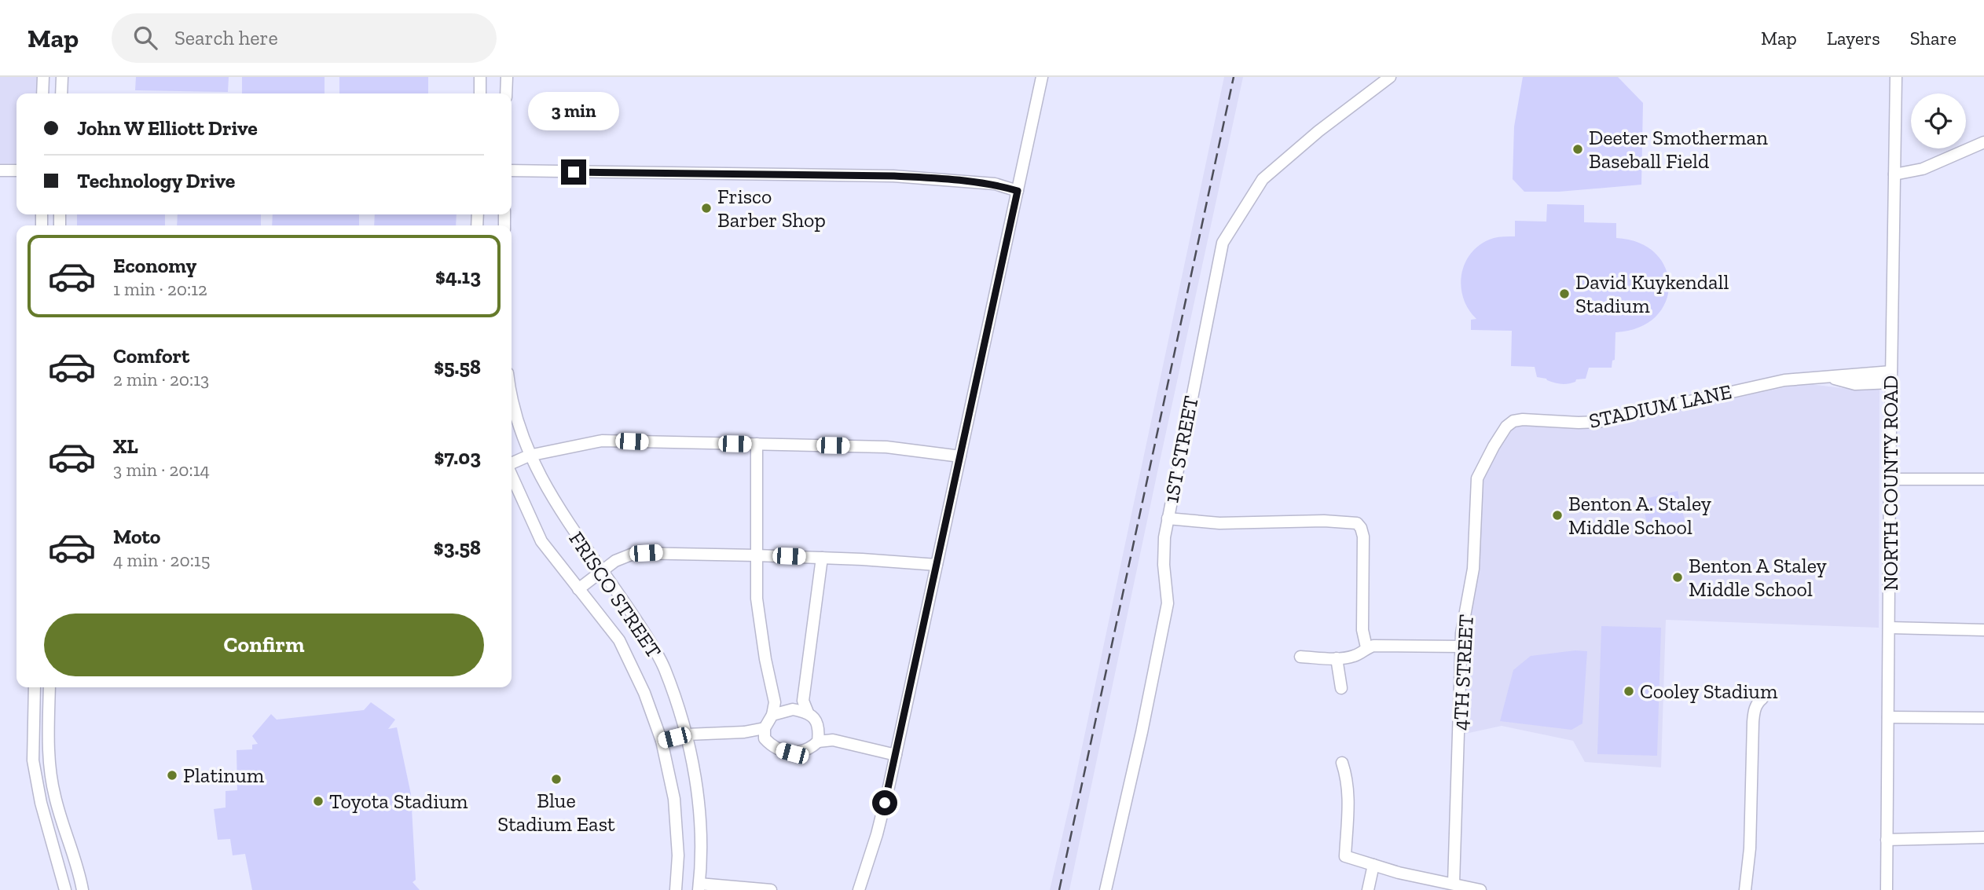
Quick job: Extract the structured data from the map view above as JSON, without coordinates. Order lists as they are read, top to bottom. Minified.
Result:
{"streets":{"street":["STADIUM LANE","1ST STREET","NORTH COUNTY ROAD","FRISCO STREET","4TH STREET"]},"crossings":[["STADIUM LANE","NORTH COUNTY ROAD"],["STADIUM LANE","4TH STREET"]],"places":["Deeter Smotherman Baseball Field","Frisco Barber Shop","David Kuykendall Stadium","Benton A. Staley Middle School","Benton A Staley Middle School","Cooley Stadium","Platinum","Blue Stadium East","Toyota Stadium"],"page":{"header":"Map","search":"Search here","nav":["Map","Layers","Share"],"bubble":"3 min","banner":["John W Elliott Drive","Technology Drive"],"list":[{"name":"Economy","note":"1 min · 20:12","value":"$4.13"},{"name":"Comfort","note":"2 min · 20:13","value":"$5.58"},{"name":"XL","note":"3 min · 20:14","value":"$7.03"},{"name":"Moto","note":"4 min · 20:15","value":"$3.58"}],"buttons":"Confirm"}}
